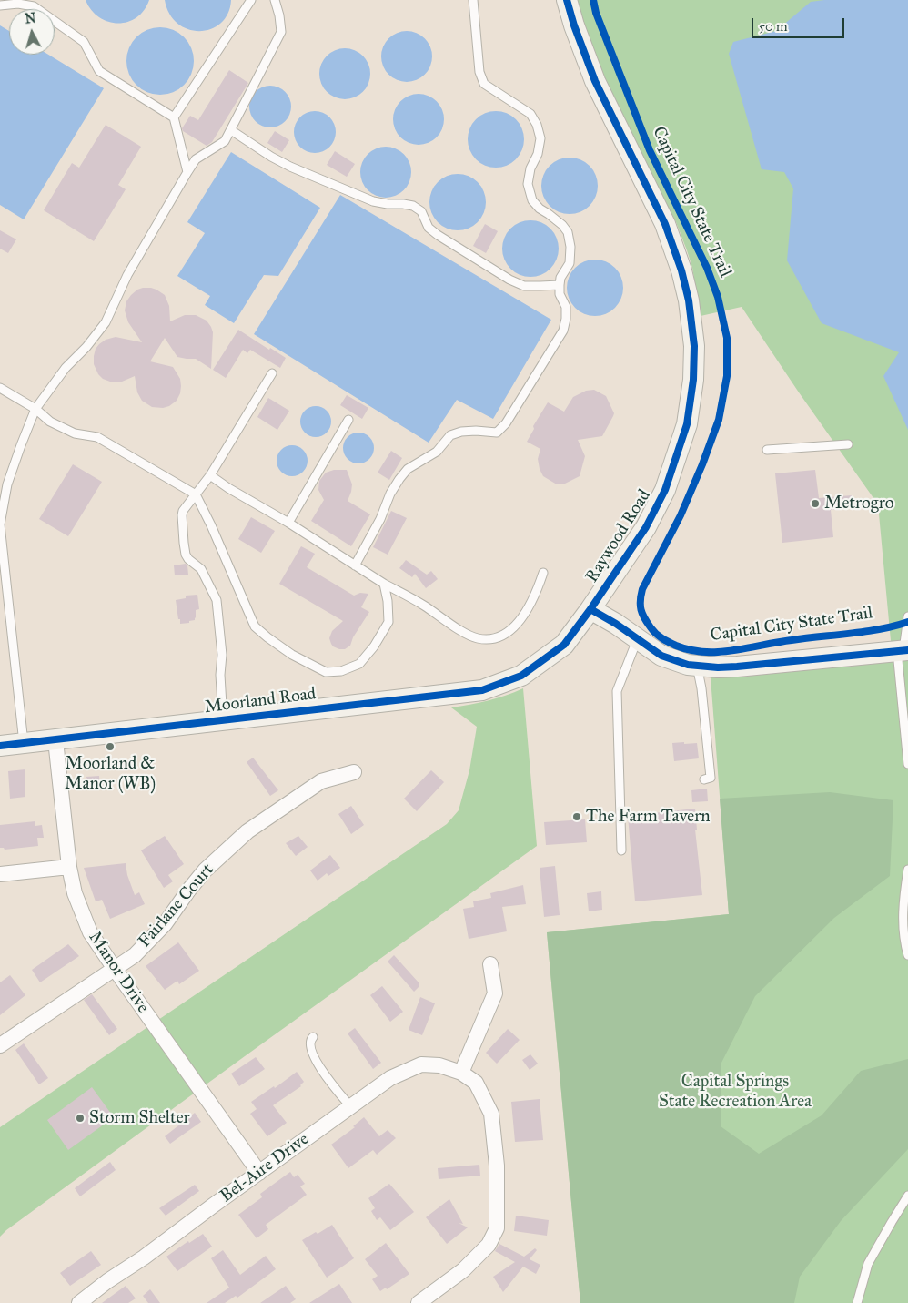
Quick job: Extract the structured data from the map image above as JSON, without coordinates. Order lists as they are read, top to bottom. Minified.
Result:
{"streets":{"street":["Raywood Road","Moorland Road","Fairlane Court","Manor Drive","Bel-Aire Drive"],"cycle path":["Capital City State Trail"]},"crossings":[["Raywood Road","Moorland Road"],["Moorland Road","Manor Drive"],["Fairlane Court","Manor Drive"],["Manor Drive","Bel-Aire Drive"]],"parks":["Capital Springs State Recreation Area"],"places":["Metrogro","Moorland & Manor (WB)","The Farm Tavern","Storm Shelter"],"scale_bar":"50 m","north":"top"}
